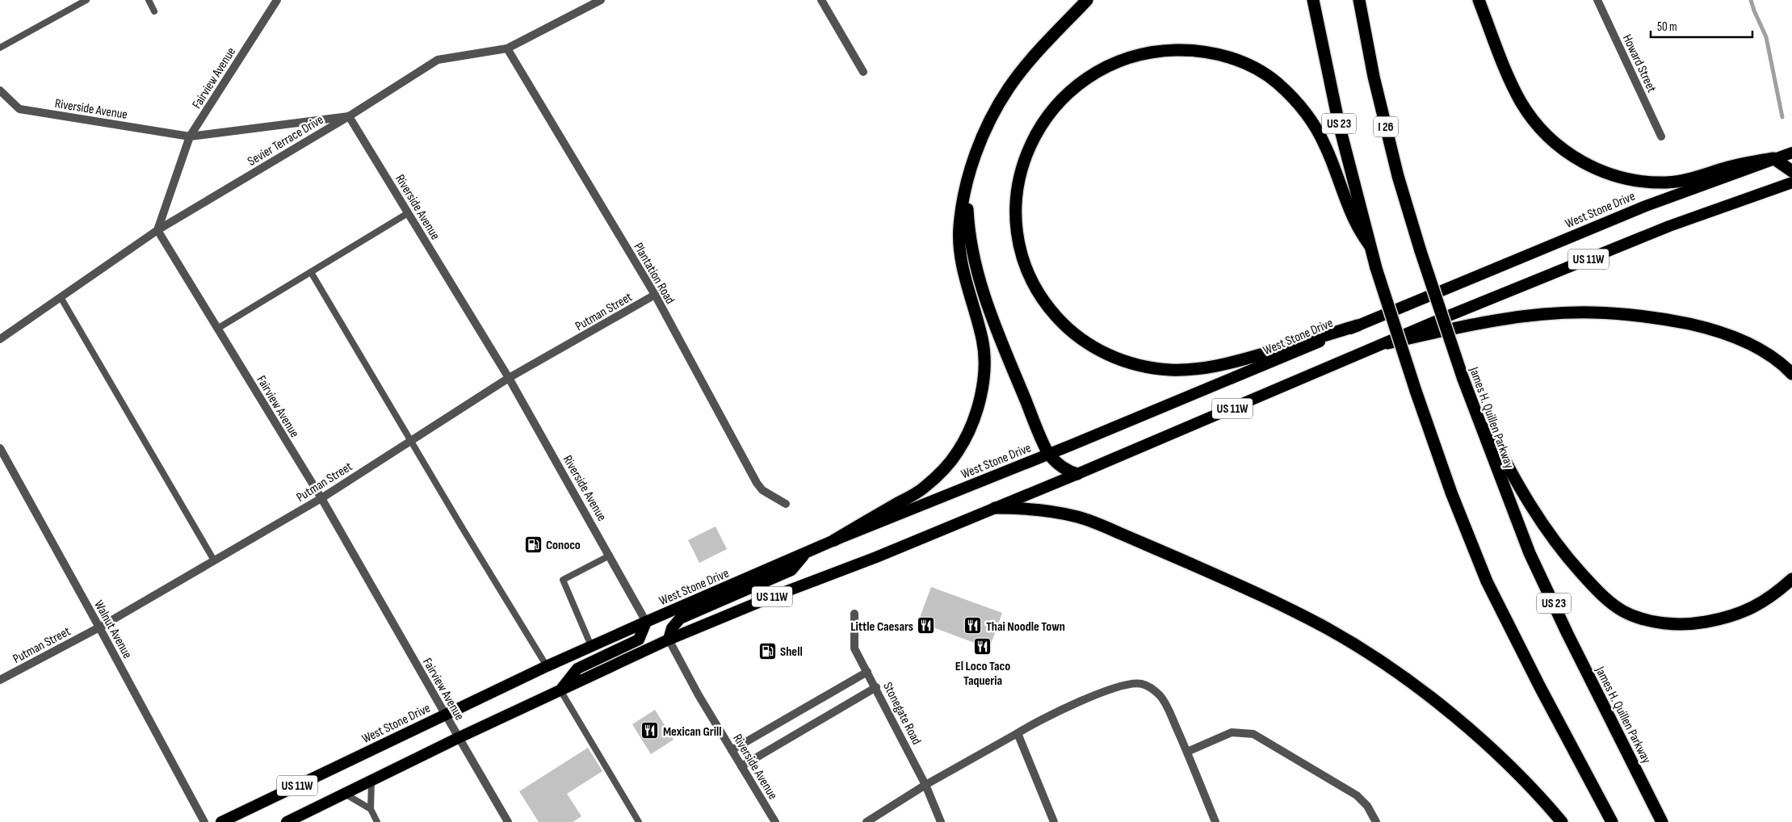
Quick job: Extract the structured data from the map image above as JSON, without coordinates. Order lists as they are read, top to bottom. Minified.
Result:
{"streets":{"highway":["US 23","I 26","West Stone Drive","US 11W","James H. Quillen Parkway"],"street":["Howard Street","Fairview Avenue","Riverside Avenue","Sevier Terrace Drive","Plantation Road","Putman Street","Walnut Avenue","Stonegate Road"]},"crossings":[["Fairview Avenue","Riverside Avenue"],["Fairview Avenue","Sevier Terrace Drive"],["Fairview Avenue","West Stone Drive"],["Fairview Avenue","US 11W"],["Fairview Avenue","Putman Street"],["Riverside Avenue","Sevier Terrace Drive"],["Riverside Avenue","West Stone Drive"],["Riverside Avenue","US 11W"],["Riverside Avenue","Putman Street"],["Sevier Terrace Drive","Plantation Road"],["Plantation Road","Putman Street"],["Putman Street","Walnut Avenue"]],"places":{"fuel station":["Conoco","Shell"],"restaurant":["Little Caesars","Thai Noodle Town","El Loco Taco Taqueria","Mexican Grill"]},"scale_bar":"50 m"}
